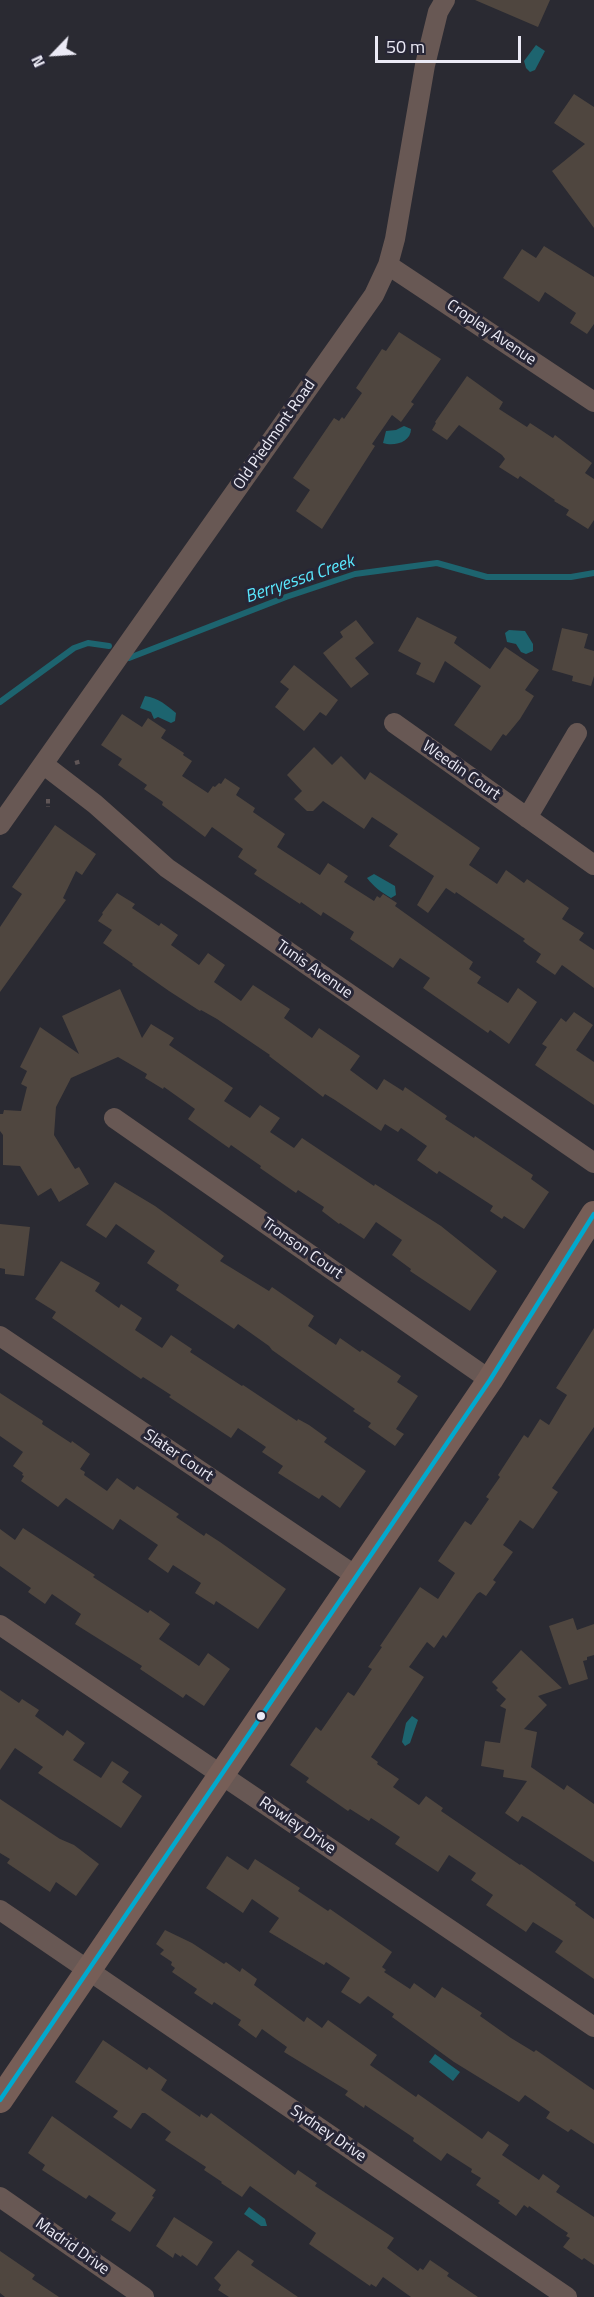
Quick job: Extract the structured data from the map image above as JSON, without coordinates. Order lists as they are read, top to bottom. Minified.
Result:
{"streets":{"street":["Cropley Avenue","Old Piedmont Road","Weedin Court","Tunis Avenue","Tronson Court","Slater Court","Rowley Drive","Sydney Drive","Madrid Drive"]},"crossings":[["Cropley Avenue","Old Piedmont Road"],["Old Piedmont Road","Tunis Avenue"]],"water":["Berryessa Creek"],"scale_bar":"50 m","north":"bottom left"}
